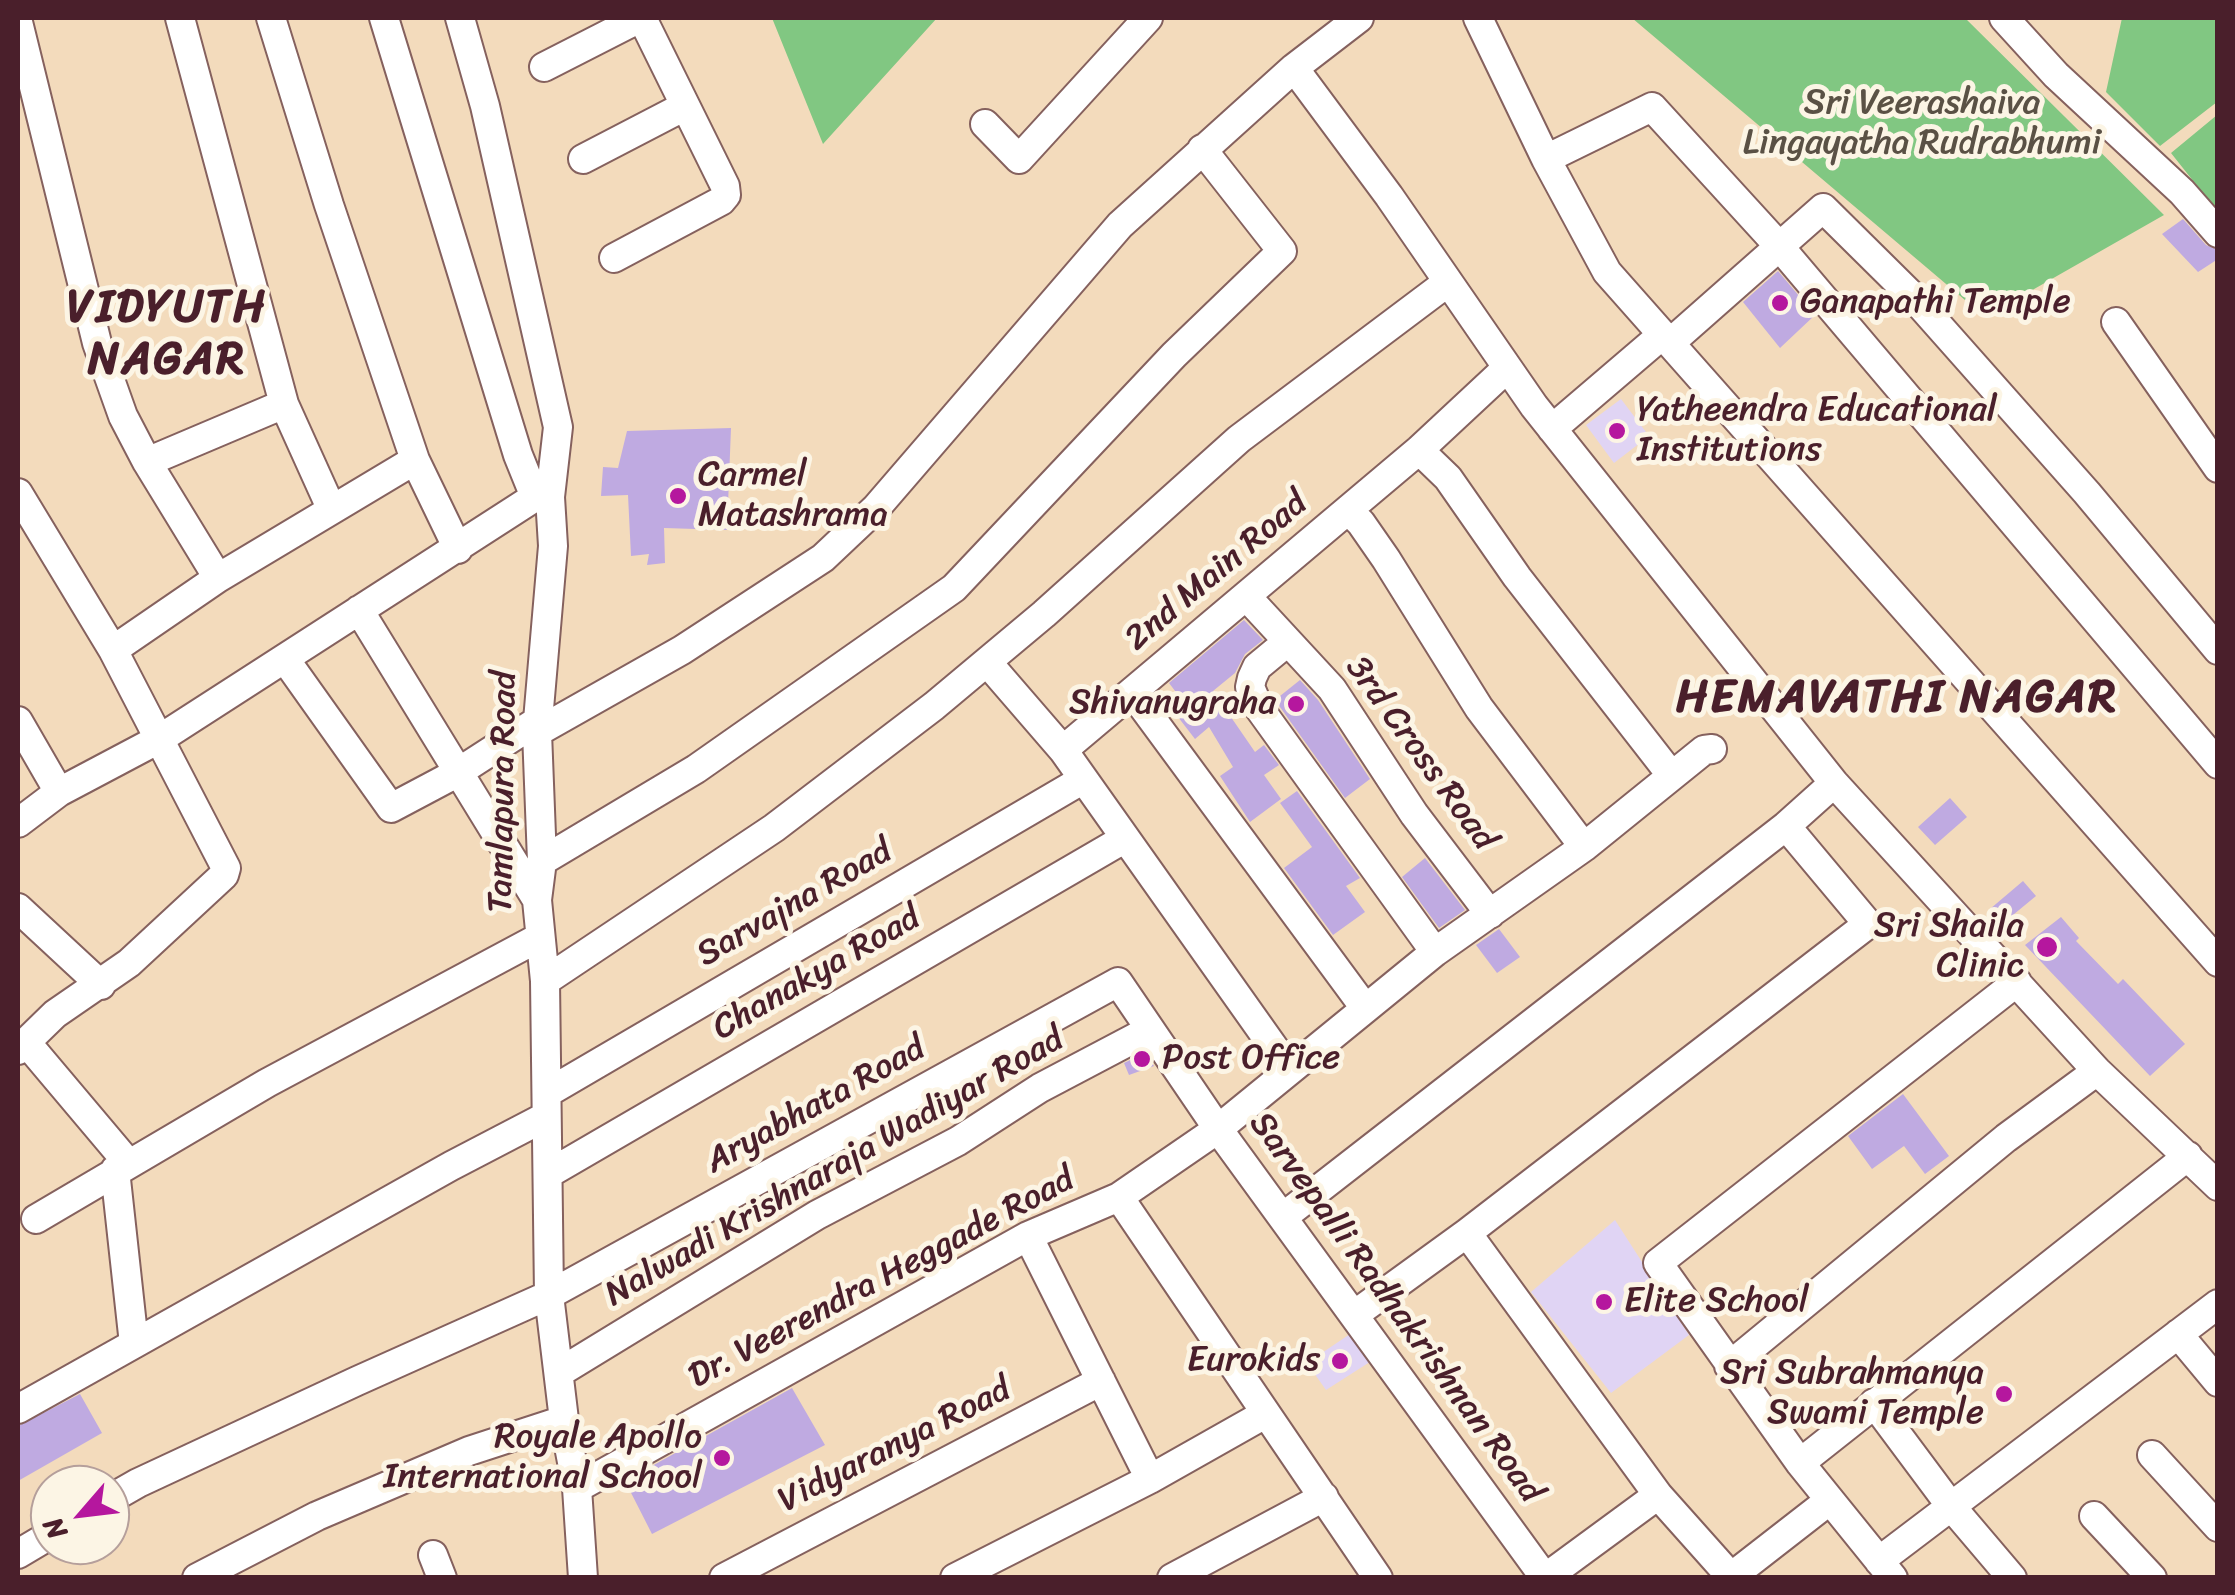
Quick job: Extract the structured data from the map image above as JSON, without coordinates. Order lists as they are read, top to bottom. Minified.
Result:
{"streets":{"street":["2nd Main Road","3rd Cross Road","Tamlapura Road","Sarvajna Road","Chanakya Road","Aryabhata Road","Nalwadi Krishnaraja Wadiyar Road","Dr. Veerendra Heggade Road","Sarvepalli Radhakrishnan Road","Vidyaranya Road"]},"crossings":[["2nd Main Road","3rd Cross Road"],["3rd Cross Road","Dr. Veerendra Heggade Road"],["Tamlapura Road","Sarvajna Road"],["Tamlapura Road","Chanakya Road"],["Tamlapura Road","Aryabhata Road"],["Tamlapura Road","Nalwadi Krishnaraja Wadiyar Road"],["Tamlapura Road","Dr. Veerendra Heggade Road"],["Aryabhata Road","Sarvepalli Radhakrishnan Road"],["Nalwadi Krishnaraja Wadiyar Road","Sarvepalli Radhakrishnan Road"],["Dr. Veerendra Heggade Road","Sarvepalli Radhakrishnan Road"]],"districts":["VIDYUTH NAGAR","HEMAVATHI NAGAR"],"parks":["Sri Veerashaiva Lingayatha Rudrabhumi"],"places":["Ganapathi Temple","Yatheendra Educational Institutions","Carmel Matashrama","Shivanugraha","Sri Shaila Clinic","Post Office","Elite School","Eurokids","Sri Subrahmanya Swami Temple","Royale Apollo International School"],"north":"bottom left"}
